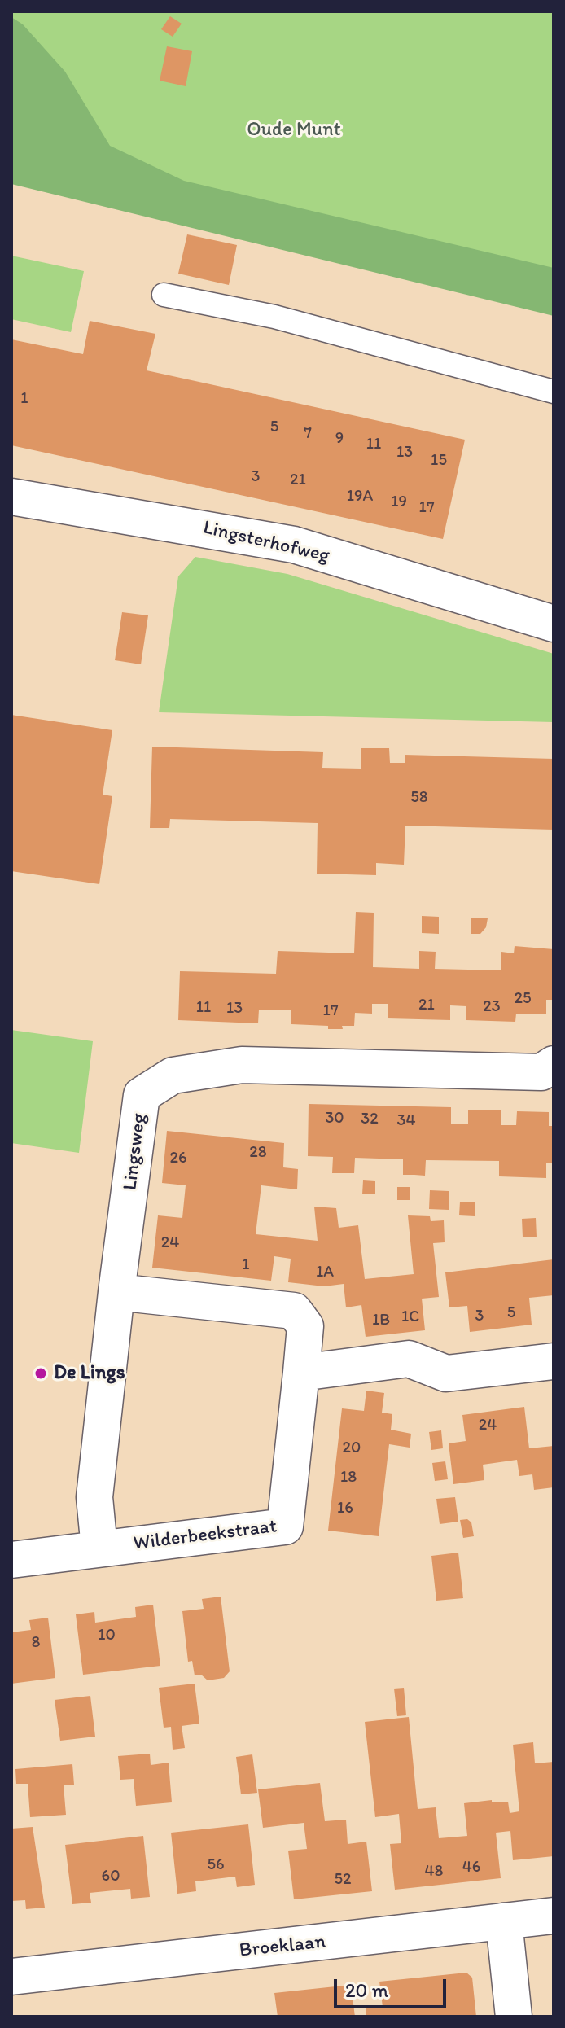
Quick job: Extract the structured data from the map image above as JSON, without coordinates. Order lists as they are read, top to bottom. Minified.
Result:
{"streets":{"street":["Lingsterhofweg","Lingsweg","Wilderbeekstraat","Broeklaan"]},"crossings":[["Lingsweg","Wilderbeekstraat"]],"parks":["Oude Munt"],"places":["De Lings"],"house_numbers":["1","5","7","9","11","13","15","3","21","19A","19","17","58","25","21","23","11","13","17","30","32","34","28","26","24","1","1A","5","3","1C","1B","24","20","18","16","10","8","56","46","48","60","52"],"scale_bar":"20 m"}
